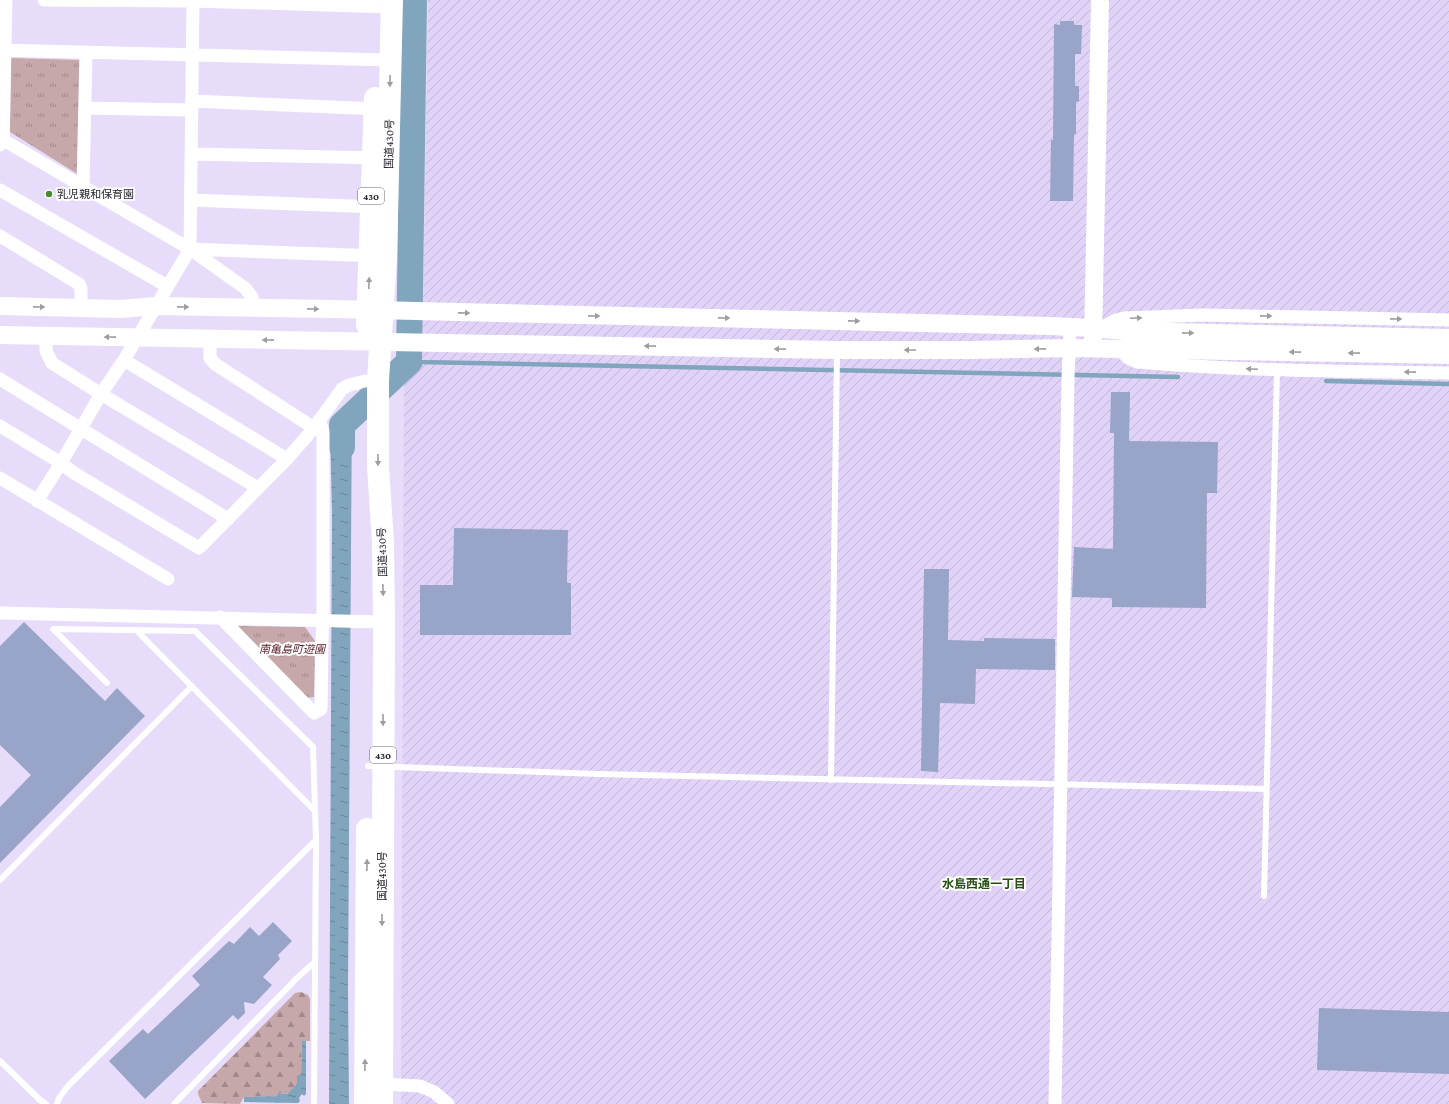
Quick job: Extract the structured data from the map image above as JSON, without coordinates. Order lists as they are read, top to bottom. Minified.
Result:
{"streets":{"highway":["国道430号","430"]},"districts":["水島西通一丁目"],"parks":["南亀島町遊園"],"places":["乳児親和保育園"]}
